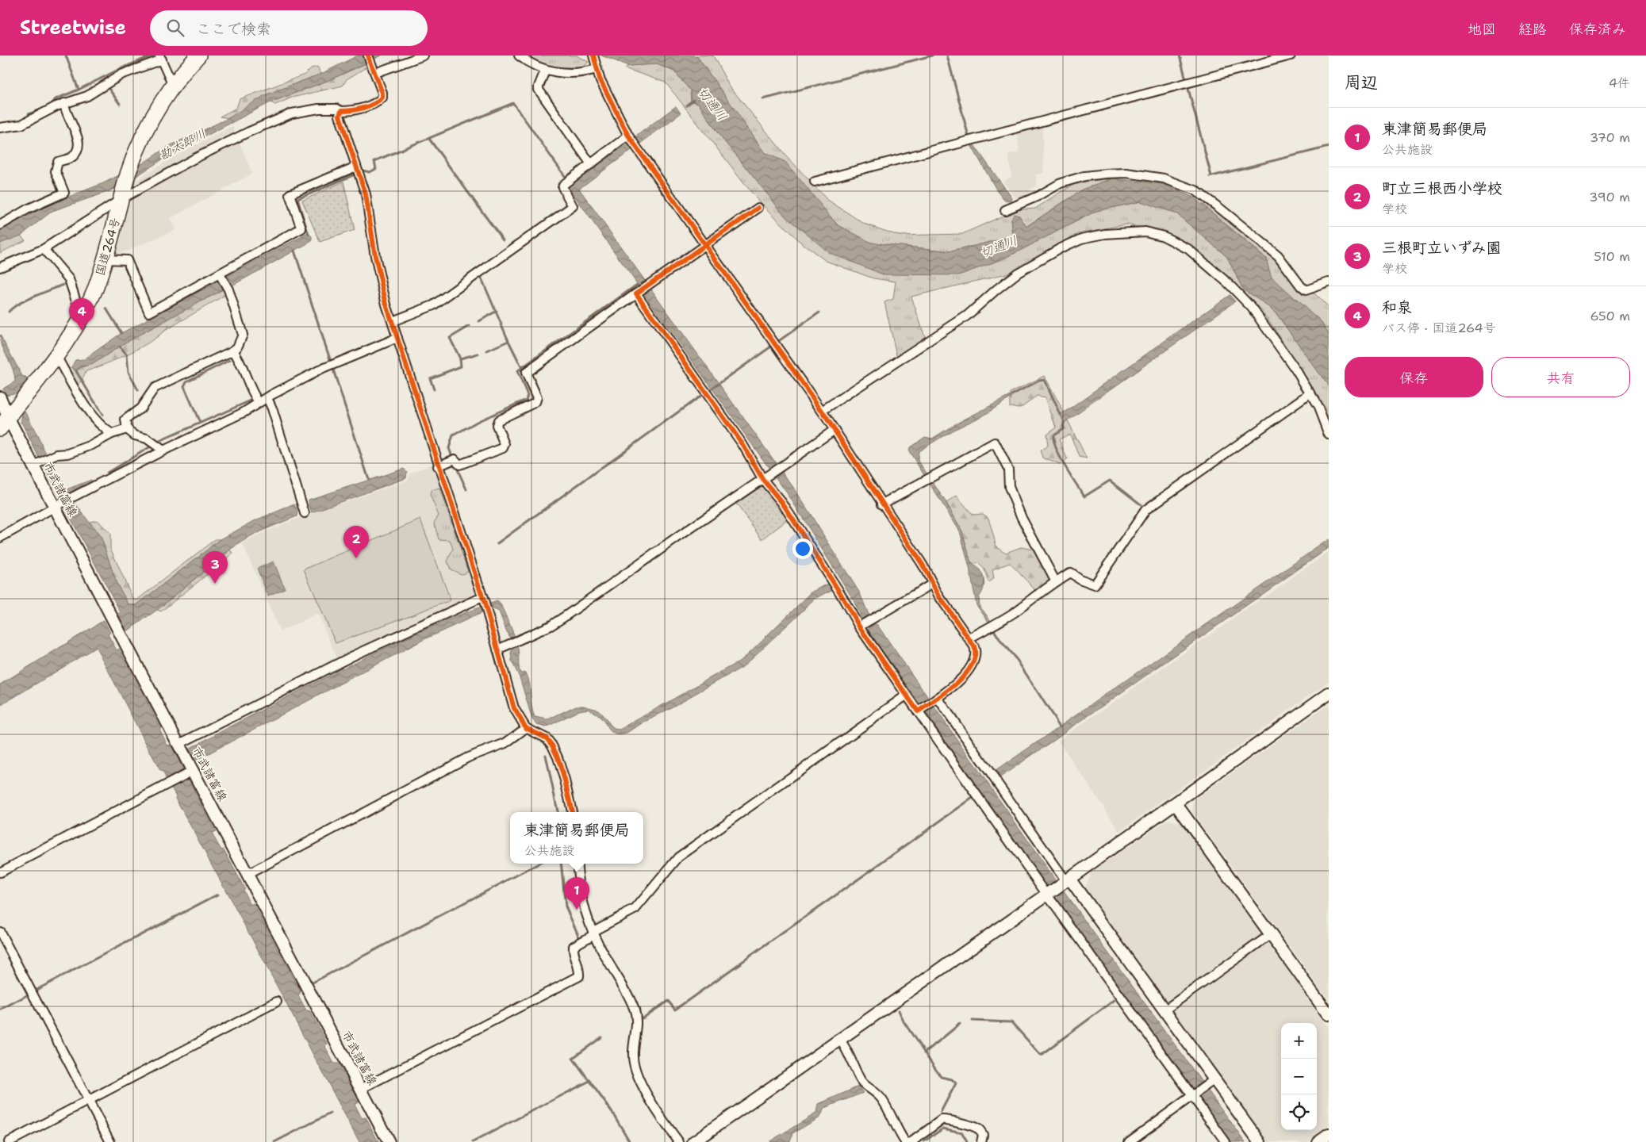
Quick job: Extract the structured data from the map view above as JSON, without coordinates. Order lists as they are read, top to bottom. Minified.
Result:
{"streets":{"highway":["国道264号"],"street":["市武諸富線"]},"crossings":[["国道264号","市武諸富線"]],"water":["切通川","勘太郎川"],"page":{"header":"Streetwise","search":"ここで検索","nav":["地図","経路","保存済み"],"heading":["周辺","4件"],"list":[{"mark":"1","name":"東津簡易郵便局","note":"公共施設","value":"370 m"},{"mark":"2","name":"町立三根西小学校","note":"学校","value":"390 m"},{"mark":"3","name":"三根町立いずみ園","note":"学校","value":"510 m"},{"mark":"4","name":"和泉","note":"バス停 · 国道264号","value":"650 m"}],"pins":["4","2","3","1"],"buttons":["保存","共有"],"popup":["東津簡易郵便局","公共施設"],"map_buttons":["+","−"]}}
